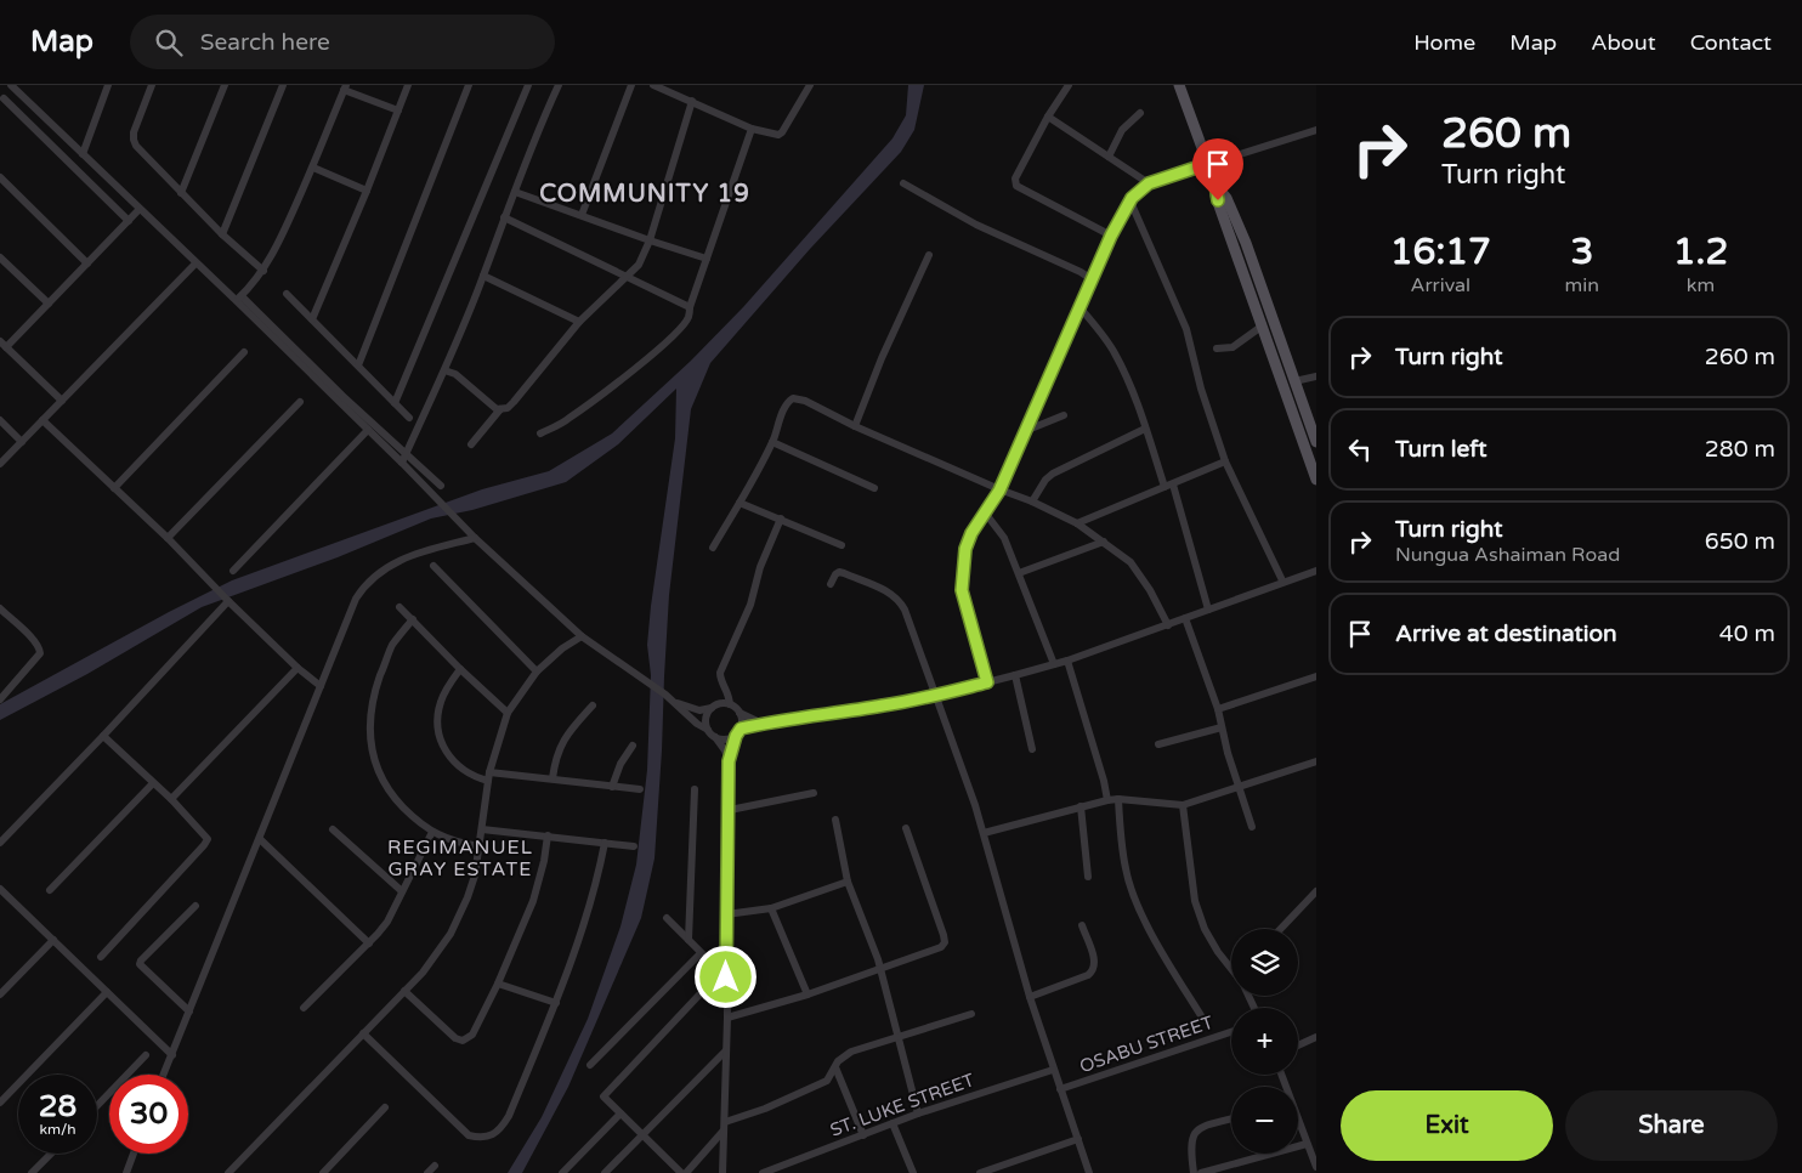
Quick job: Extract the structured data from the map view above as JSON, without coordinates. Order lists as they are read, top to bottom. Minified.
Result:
{"streets":{"street":["OSABU STREET","ST. LUKE STREET"]},"districts":["COMMUNITY 19","REGIMANUEL GRAY ESTATE"],"page":{"header":"Map","search":"Search here","nav":["Home","Map","About","Contact"],"turn":["260 m","Turn right"],"eta":["16:17","Arrival","3","min","1.2","km"],"list":[{"name":"Turn right","value":"260 m"},{"name":"Turn left","value":"280 m"},{"name":"Turn right","note":"Nungua Ashaiman Road","value":"650 m"},{"name":"Arrive at destination","value":"40 m"}],"map_buttons":["+","−"],"speed":"28 km/h","limit":"30","buttons":["Exit","Share"]}}
